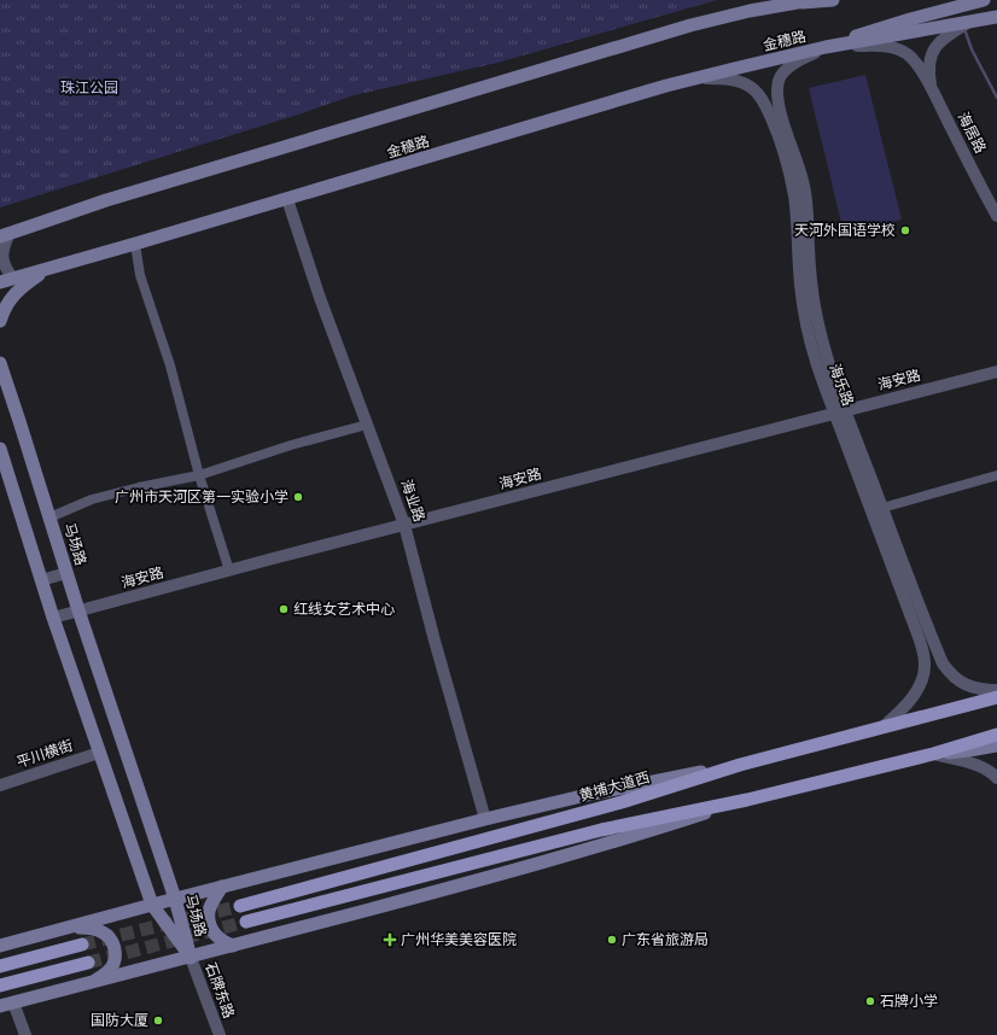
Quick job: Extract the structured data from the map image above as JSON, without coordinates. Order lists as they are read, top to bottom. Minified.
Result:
{"streets":{"main road":["金穗路","马场路","黄埔大道西"],"street":["海居路","海安路","海乐路","海业路","平川横街","石牌东路"]},"crossings":[["金穗路","海居路"],["金穗路","海乐路"],["金穗路","海业路"],["海居路","海乐路"],["海安路","海乐路"],["海安路","海业路"],["海安路","马场路"],["海乐路","黄埔大道西"],["马场路","平川横街"],["马场路","石牌东路"]],"parks":["珠江公园"],"places":{"other":["天河外国语学校","广州市天河区第一实验小学","红线女艺术中心","广东省旅游局","石牌小学","国防大厦"],"health":["广州华美美容医院"]}}
